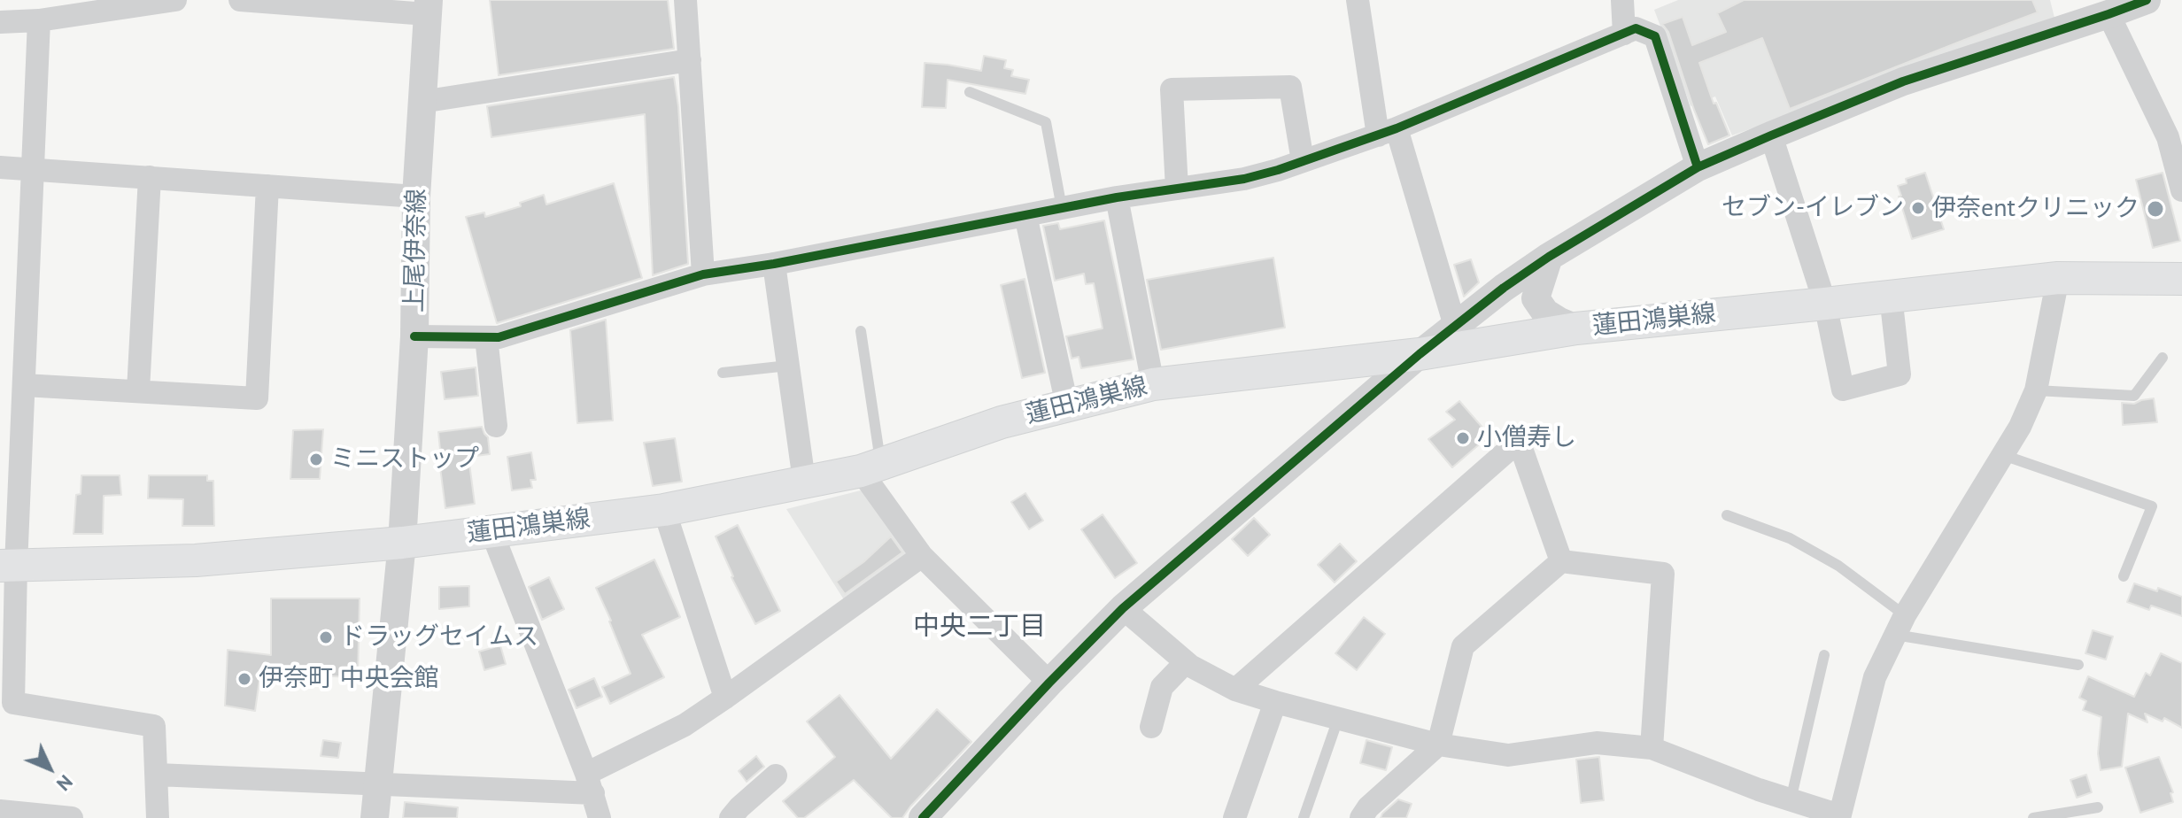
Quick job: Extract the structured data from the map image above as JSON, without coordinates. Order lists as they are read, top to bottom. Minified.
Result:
{"streets":{"main road":["蓮田鴻巣線"],"street":["上尾伊奈線"]},"crossings":[["上尾伊奈線","蓮田鴻巣線"]],"districts":["中央二丁目"],"places":["セブン-イレブン","伊奈entクリニック","小僧寿し","ミニストップ","ドラッグセイムス","伊奈町 中央会館"],"north":"bottom right"}
